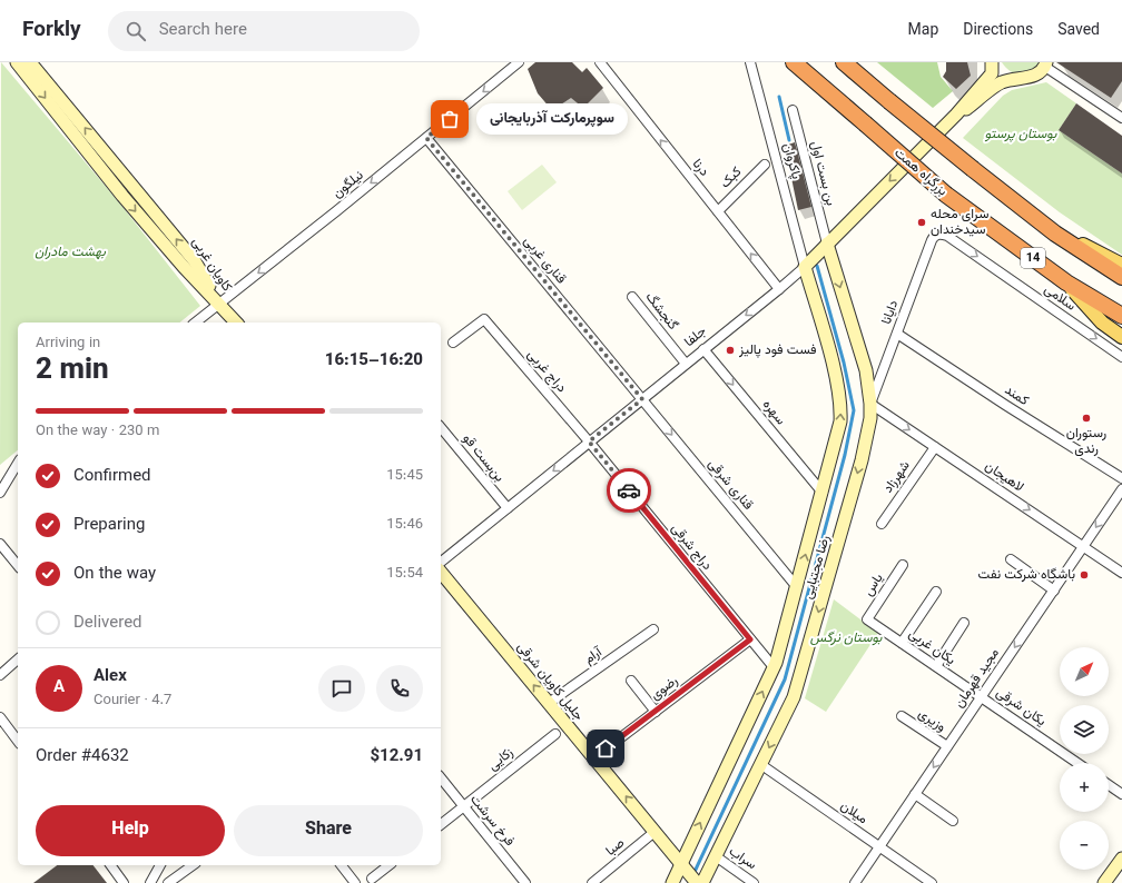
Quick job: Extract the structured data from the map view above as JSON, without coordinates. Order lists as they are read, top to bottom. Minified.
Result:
{"streets":{"highway":["بزرگراه همت","14"],"main road":["کاویان غربی","جلفا","رضا مجتبایی","جلیل کاویان شرقی"],"street":["پاکروان","درنا","بن بست اول","کبک","نیلگون","قناری غربی","سلامی","گنجشگ","دایانا","دراج غربی","کمند","سهره","بن‌بست قو","شهرزاد","لاهیجان","قناری شرقی","دراج شرقی","یاس","یکان غربی","آرام","مجید قهرمان","رضوی","یکان شرقی","وزیری","زکایی","میلان","فرخ سرشت","صبا","سراب"]},"crossings":[["پاکروان","جلفا"],["پاکروان","رضا مجتبایی"],["درنا","کبک"],["درنا","جلفا"],["بن بست اول","جلفا"],["بن بست اول","رضا مجتبایی"],["نیلگون","قناری غربی"],["نیلگون","کاویان غربی"],["قناری غربی","جلفا"],["قناری غربی","قناری شرقی"],["سلامی","دایانا"],["گنجشگ","جلفا"],["دایانا","کمند"],["دایانا","لاهیجان"],["دایانا","رضا مجتبایی"],["جلفا","دراج غربی"],["جلفا","سهره"],["جلفا","بن‌بست قو"],["جلفا","قناری شرقی"],["جلفا","دراج شرقی"],["جلفا","رضا مجتبایی"],["دراج غربی","دراج شرقی"],["سهره","رضا مجتبایی"],["شهرزاد","لاهیجان"],["لاهیجان","رضا مجتبایی"],["لاهیجان","مجید قهرمان"],["قناری شرقی","رضا مجتبایی"],["دراج شرقی","رضا مجتبایی"],["دراج شرقی","رضوی"],["رضا مجتبایی","جلیل کاویان شرقی"],["رضا مجتبایی","میلان"],["رضا مجتبایی","سراب"],["یاس","یکان غربی"],["یکان غربی","مجید قهرمان"],["یکان غربی","یکان شرقی"],["آرام","جلیل کاویان شرقی"],["مجید قهرمان","یکان شرقی"],["مجید قهرمان","وزیری"],["مجید قهرمان","میلان"],["جلیل کاویان شرقی","رضوی"],["جلیل کاویان شرقی","صبا"],["زکایی","فرخ سرشت"]],"one_way":["درنا","نیلگون","سلامی","جلفا","سهره","لاهیجان","قناری شرقی","مجید قهرمان","جلیل کاویان شرقی"],"parks":["بوستان پرستو","بهشت مادران","بوستان نرگس"],"places":["سوپرمارکت آذربایجانی","سرای محله سیدخندان","فست فود پالیز","رستوران رندی","باشگاه شرکت نفت"],"north":"top right","page":{"header":"Forkly","search":"Search here","nav":["Map","Directions","Saved"],"bubble":"سوپرمارکت آذربایجانی","heading":["2 min","Arriving in","16:15–16:20"],"panel":["Alex","Courier · 4.7","Order #4632","$12.91"],"bar":"On the way · 230 m","list":[["Confirmed","15:45"],["Preparing","15:46"],["On the way","15:54"],"Delivered"],"map_buttons":["+","−"],"round":"A","buttons":["Help","Share"]}}
